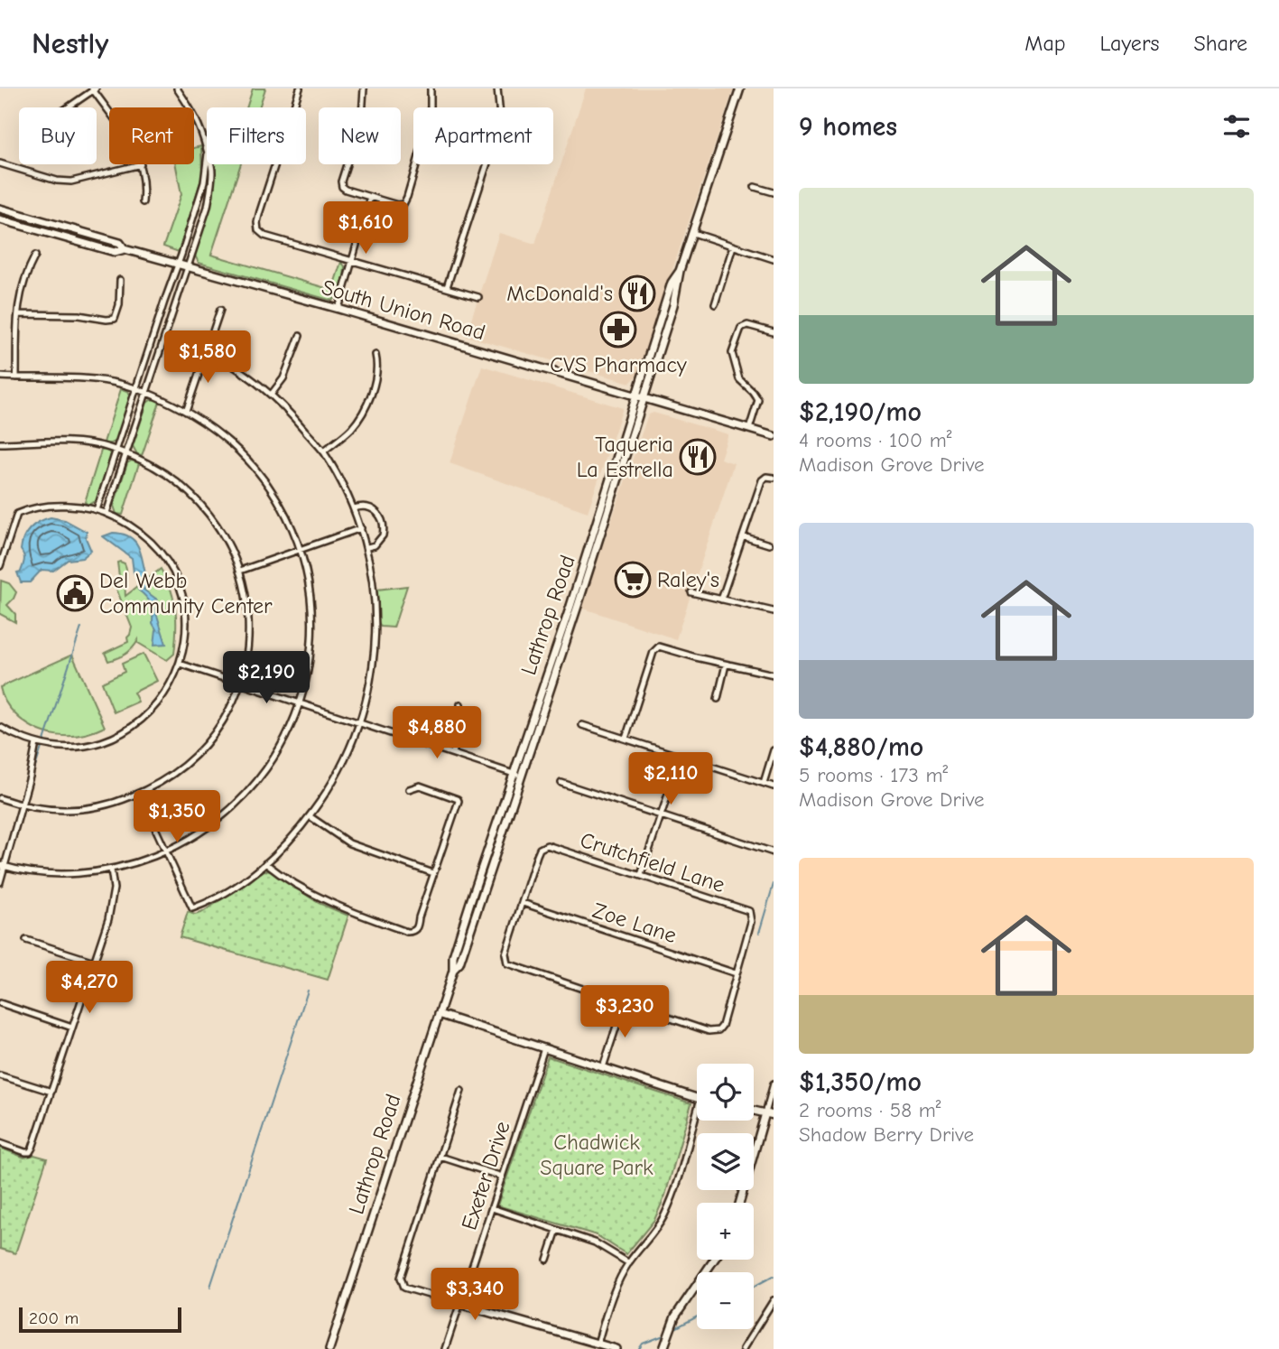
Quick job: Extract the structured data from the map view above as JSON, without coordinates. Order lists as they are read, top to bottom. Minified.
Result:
{"streets":{"main road":["South Union Road","Lathrop Road"],"street":["Crutchfield Lane","Zoe Lane","Exeter Drive"]},"crossings":[["South Union Road","Lathrop Road"],["Crutchfield Lane","Zoe Lane"]],"parks":["Chadwick Square Park"],"places":{"restaurant":["McDonald's","Taqueria La Estrella"],"pharmacy":["CVS Pharmacy"],"supermarket":["Raley's"],"public building":["Del Webb Community Center"]},"scale_bar":"200 m","page":{"header":"Nestly","nav":["Map","Layers","Share"],"heading":"9 homes","chip":["Buy","Rent","Filters","New","Apartment"],"list":[{"name":"$2,190/mo","note":"4 rooms · 100 m² · Madison Grove Drive"},{"name":"$4,880/mo","note":"5 rooms · 173 m² · Madison Grove Drive"},{"name":"$1,350/mo","note":"2 rooms · 58 m² · Shadow Berry Drive"}],"price":["$1,610","$1,580","$2,190","$4,880","$2,110","$1,350","$4,270","$3,230","$3,340"],"map_buttons":["+","−"],"scale":"200 m"}}
